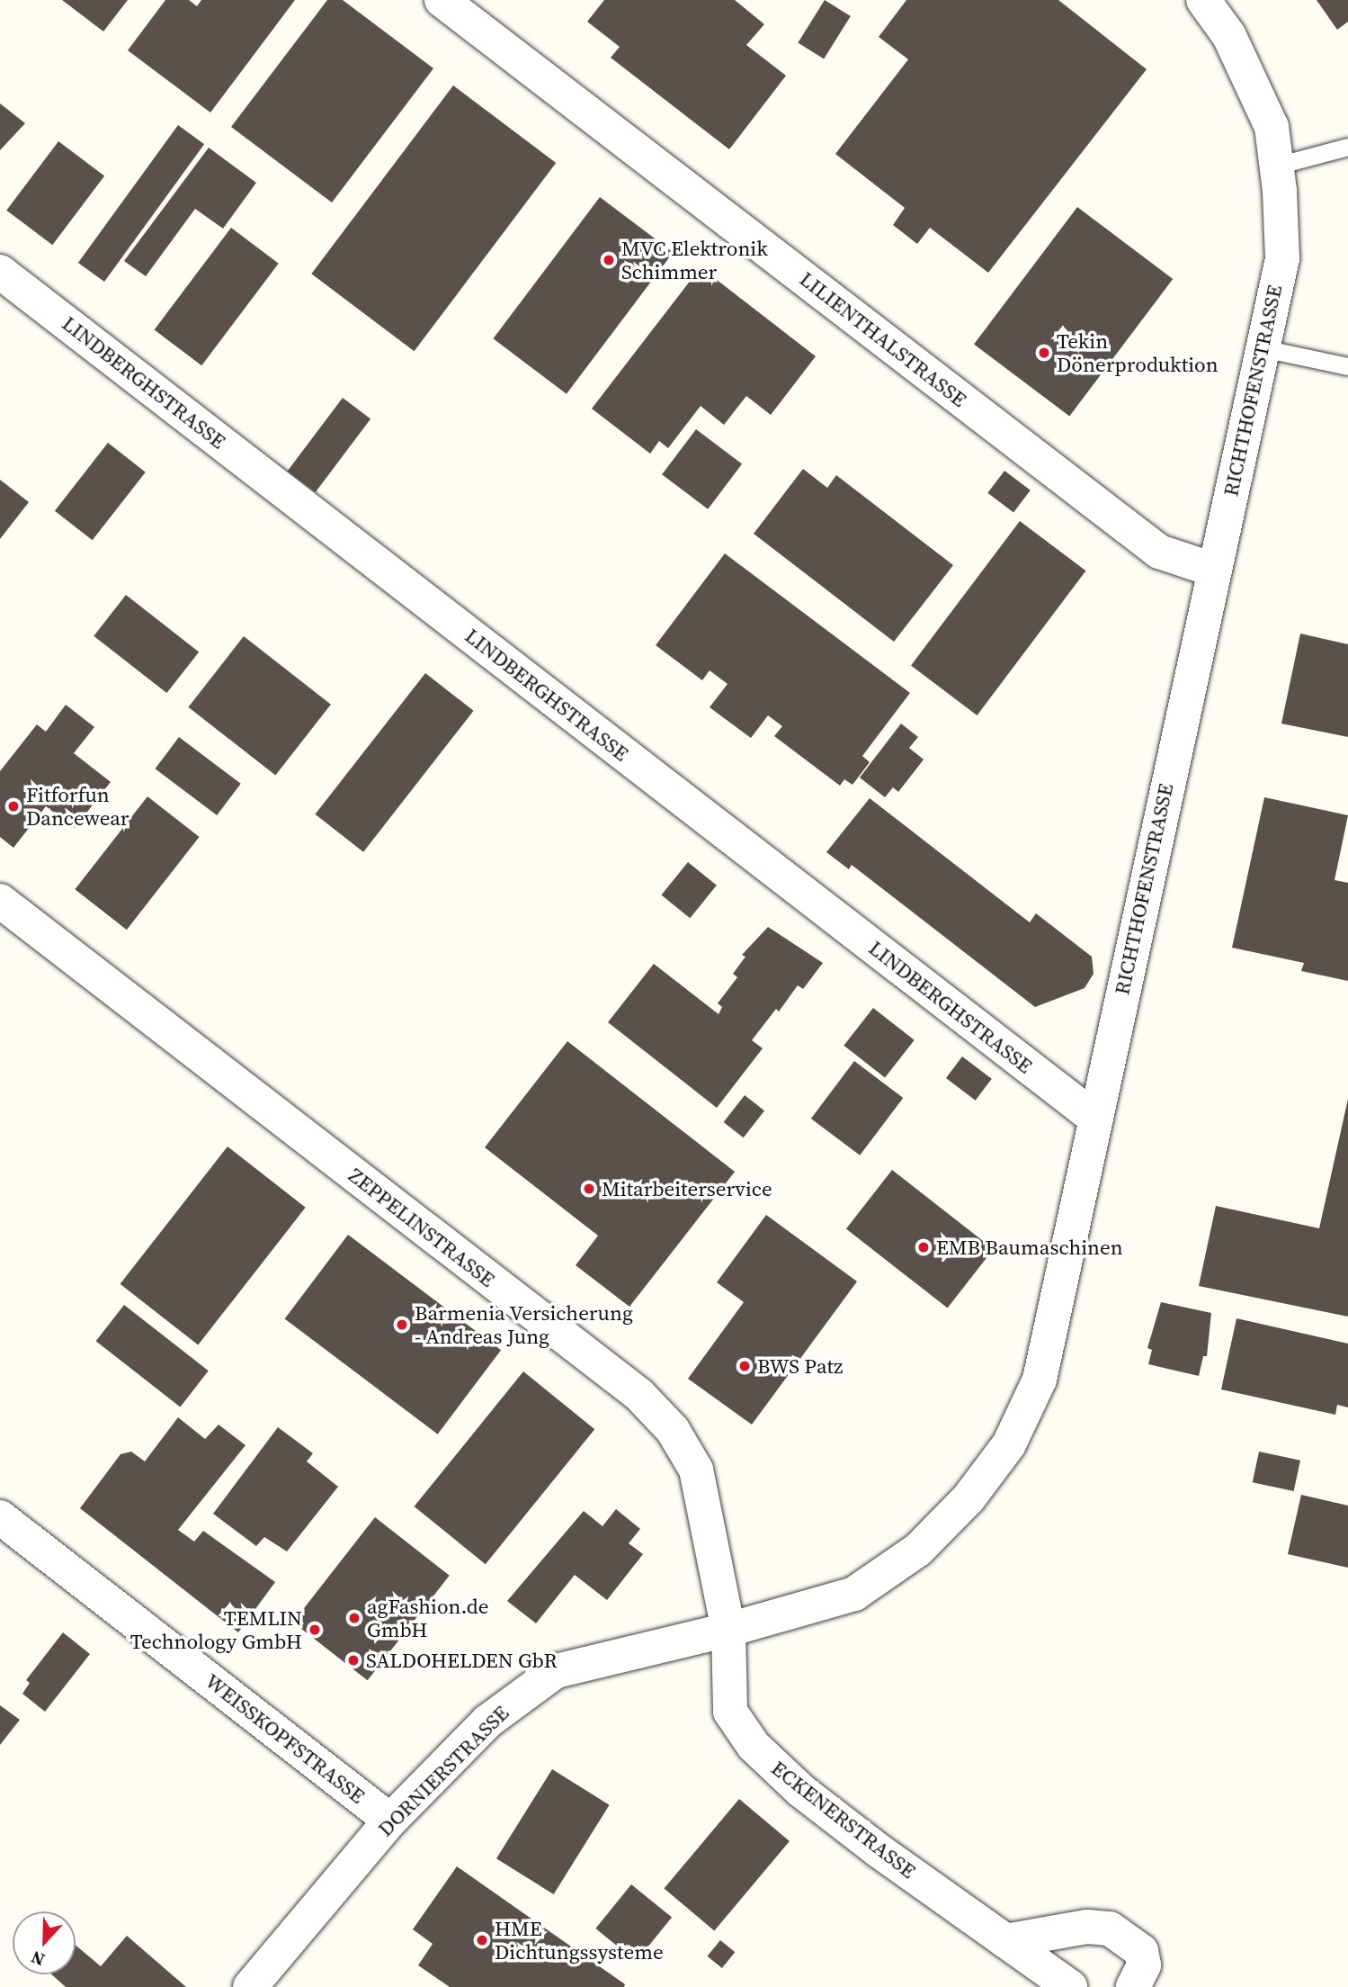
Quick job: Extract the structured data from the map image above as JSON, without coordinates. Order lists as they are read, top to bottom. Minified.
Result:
{"streets":{"street":["LILIENTHALSTRASSE","LINDBERGHSTRASSE","RICHTHOFENSTRASSE","ZEPPELINSTRASSE","WEISSKOPFSTRASSE","DORNIERSTRASSE","ECKENERSTRASSE"]},"crossings":[["LILIENTHALSTRASSE","RICHTHOFENSTRASSE"],["LINDBERGHSTRASSE","RICHTHOFENSTRASSE"],["RICHTHOFENSTRASSE","ZEPPELINSTRASSE"],["RICHTHOFENSTRASSE","DORNIERSTRASSE"],["RICHTHOFENSTRASSE","ECKENERSTRASSE"],["ZEPPELINSTRASSE","DORNIERSTRASSE"],["ZEPPELINSTRASSE","ECKENERSTRASSE"],["WEISSKOPFSTRASSE","DORNIERSTRASSE"],["DORNIERSTRASSE","ECKENERSTRASSE"]],"places":["MVC Elektronik Schimmer","Tekin Dönerproduktion","Fitforfun Dancewear","Mitarbeiterservice","EMB Baumaschinen","Barmenia Versicherung - Andreas Jung","BWS Patz","agFashion.de GmbH","TEMLIN Technology GmbH","SALDOHELDEN GbR","HME Dichtungssysteme"],"north":"bottom"}
